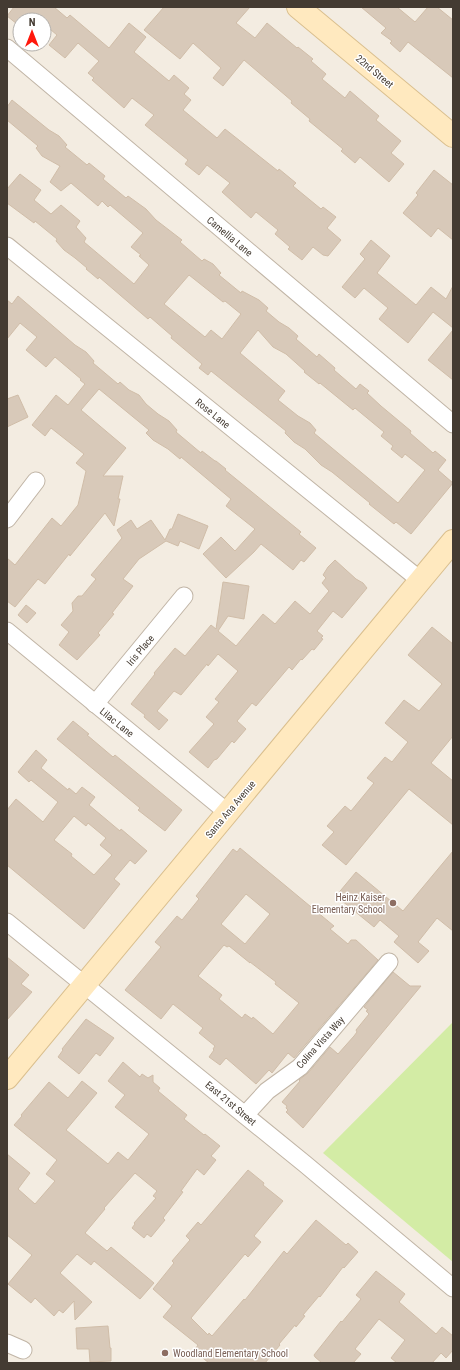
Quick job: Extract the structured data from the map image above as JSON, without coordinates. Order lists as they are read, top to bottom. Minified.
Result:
{"streets":{"street":["22nd Street","Camellia Lane","Rose Lane","Iris Place","Lilac Lane","Santa Ana Avenue","Colina Vista Way","East 21st Street"]},"crossings":[["Rose Lane","Santa Ana Avenue"],["Iris Place","Lilac Lane"],["Lilac Lane","Santa Ana Avenue"],["Santa Ana Avenue","East 21st Street"],["Colina Vista Way","East 21st Street"]],"places":["Heinz Kaiser Elementary School","Woodland Elementary School"],"north":"top"}
